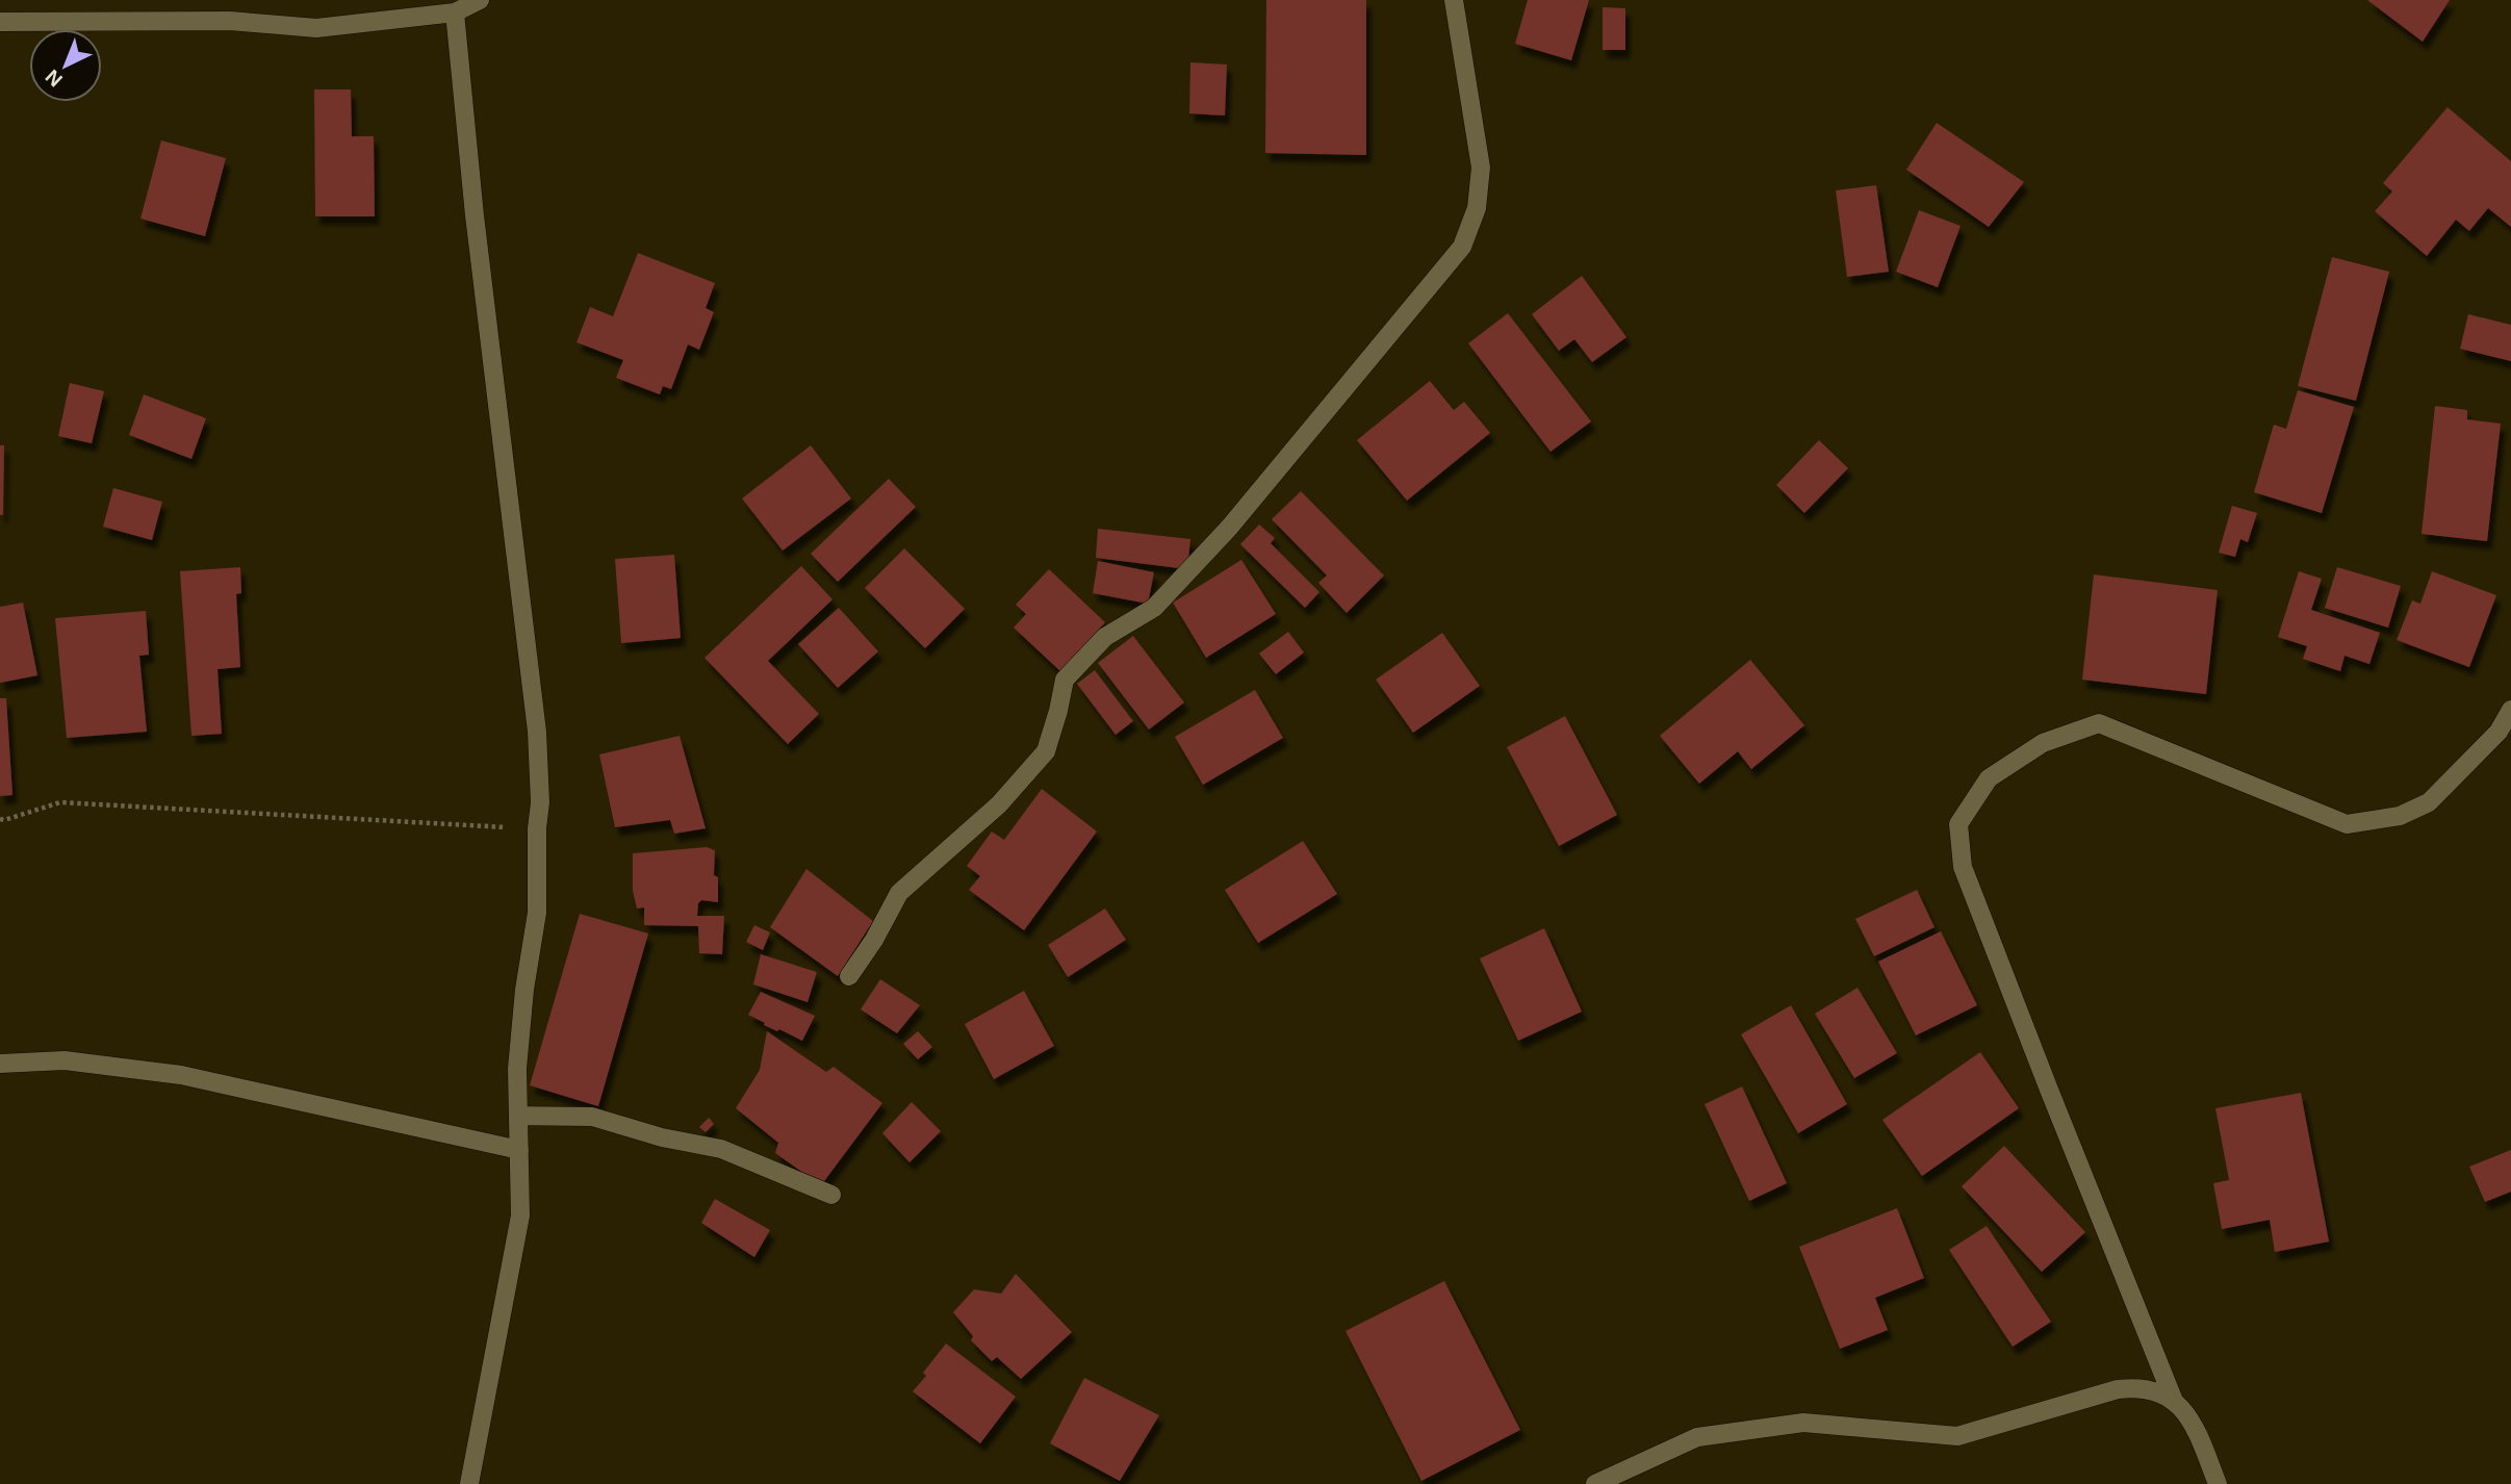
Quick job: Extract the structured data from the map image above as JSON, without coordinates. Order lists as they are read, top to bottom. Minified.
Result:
{"north":"bottom left"}
